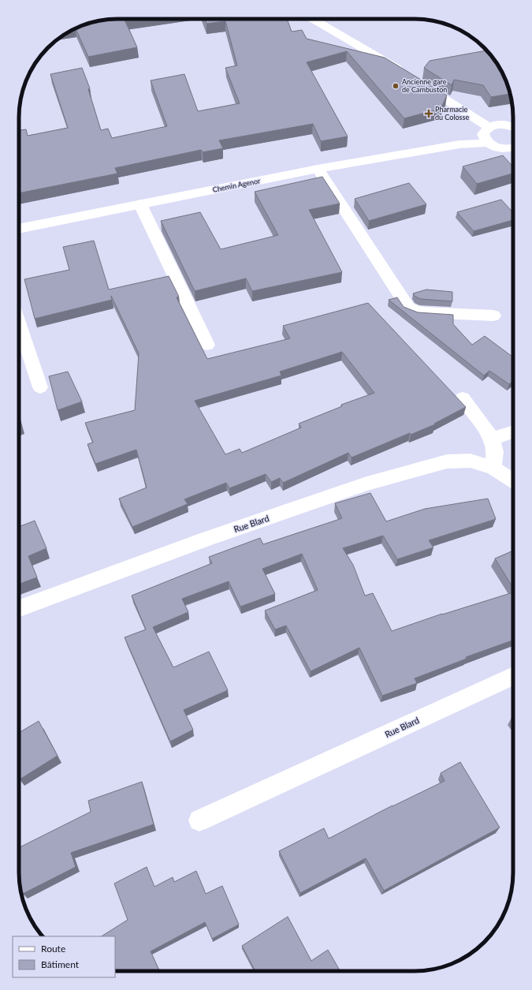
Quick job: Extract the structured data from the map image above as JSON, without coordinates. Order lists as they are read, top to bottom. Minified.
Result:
{"streets":{"street":["Chemin Agenor","Rue Blard"]},"places":{"other":["Ancienne gare de Cambuston"],"health":["Pharmacie du Colosse"]},"legend":["Route","Bâtiment"]}
